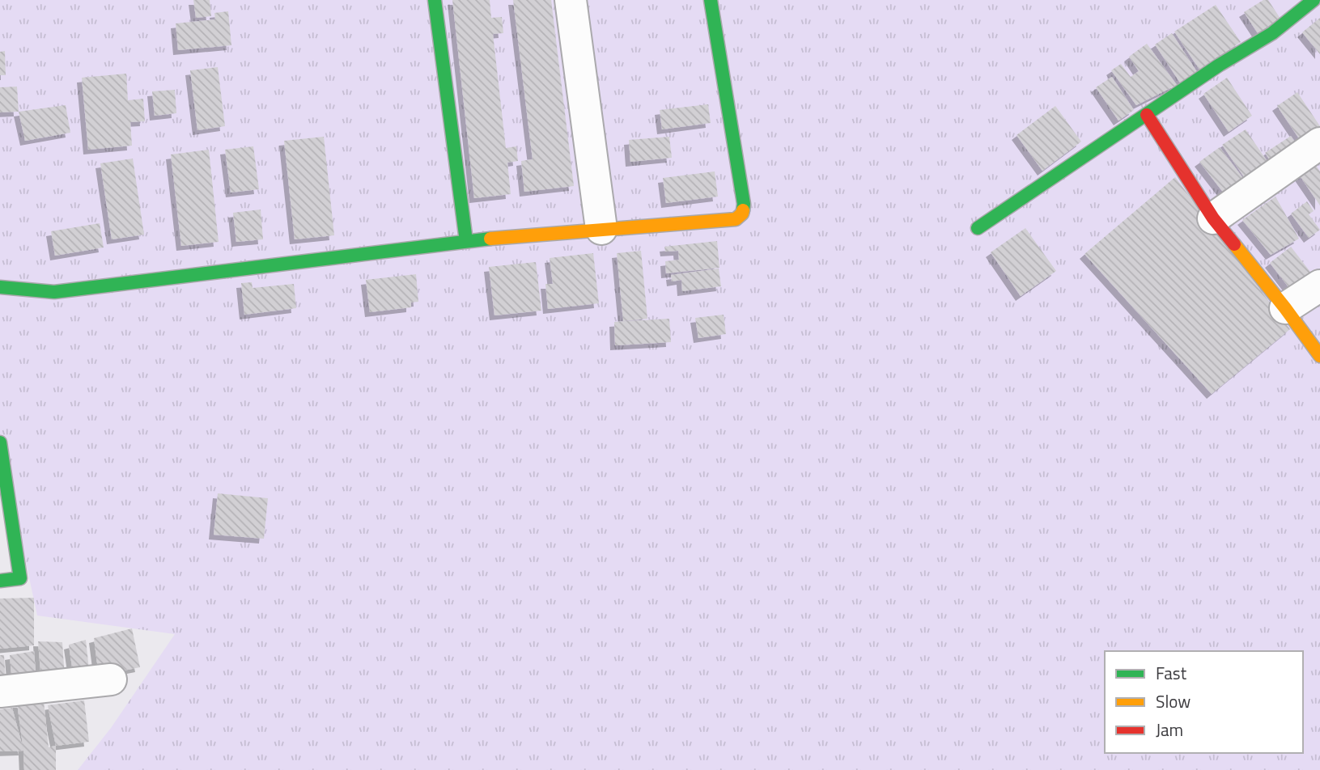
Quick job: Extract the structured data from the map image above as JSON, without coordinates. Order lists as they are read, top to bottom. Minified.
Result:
{"legend":["Fast","Slow","Jam"]}
